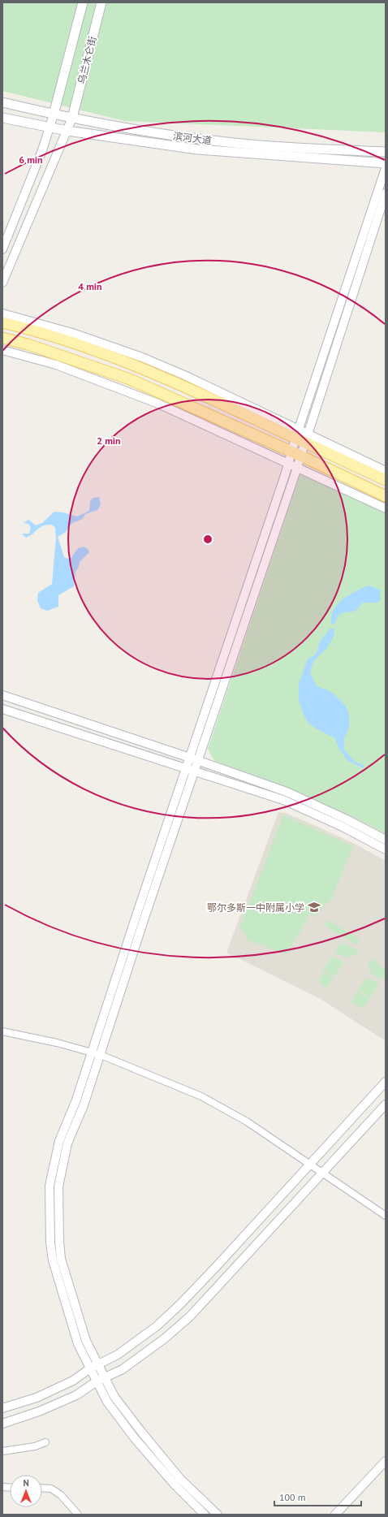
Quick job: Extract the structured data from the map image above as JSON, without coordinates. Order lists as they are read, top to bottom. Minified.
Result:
{"streets":{"main road":["乌兰木仑街","滨河大道"]},"crossings":[["乌兰木仑街","滨河大道"]],"places":{"school or university":["鄂尔多斯一中附属小学"]},"scale_bar":"100 m","north":"top","rings":["6 min","4 min","2 min"]}
